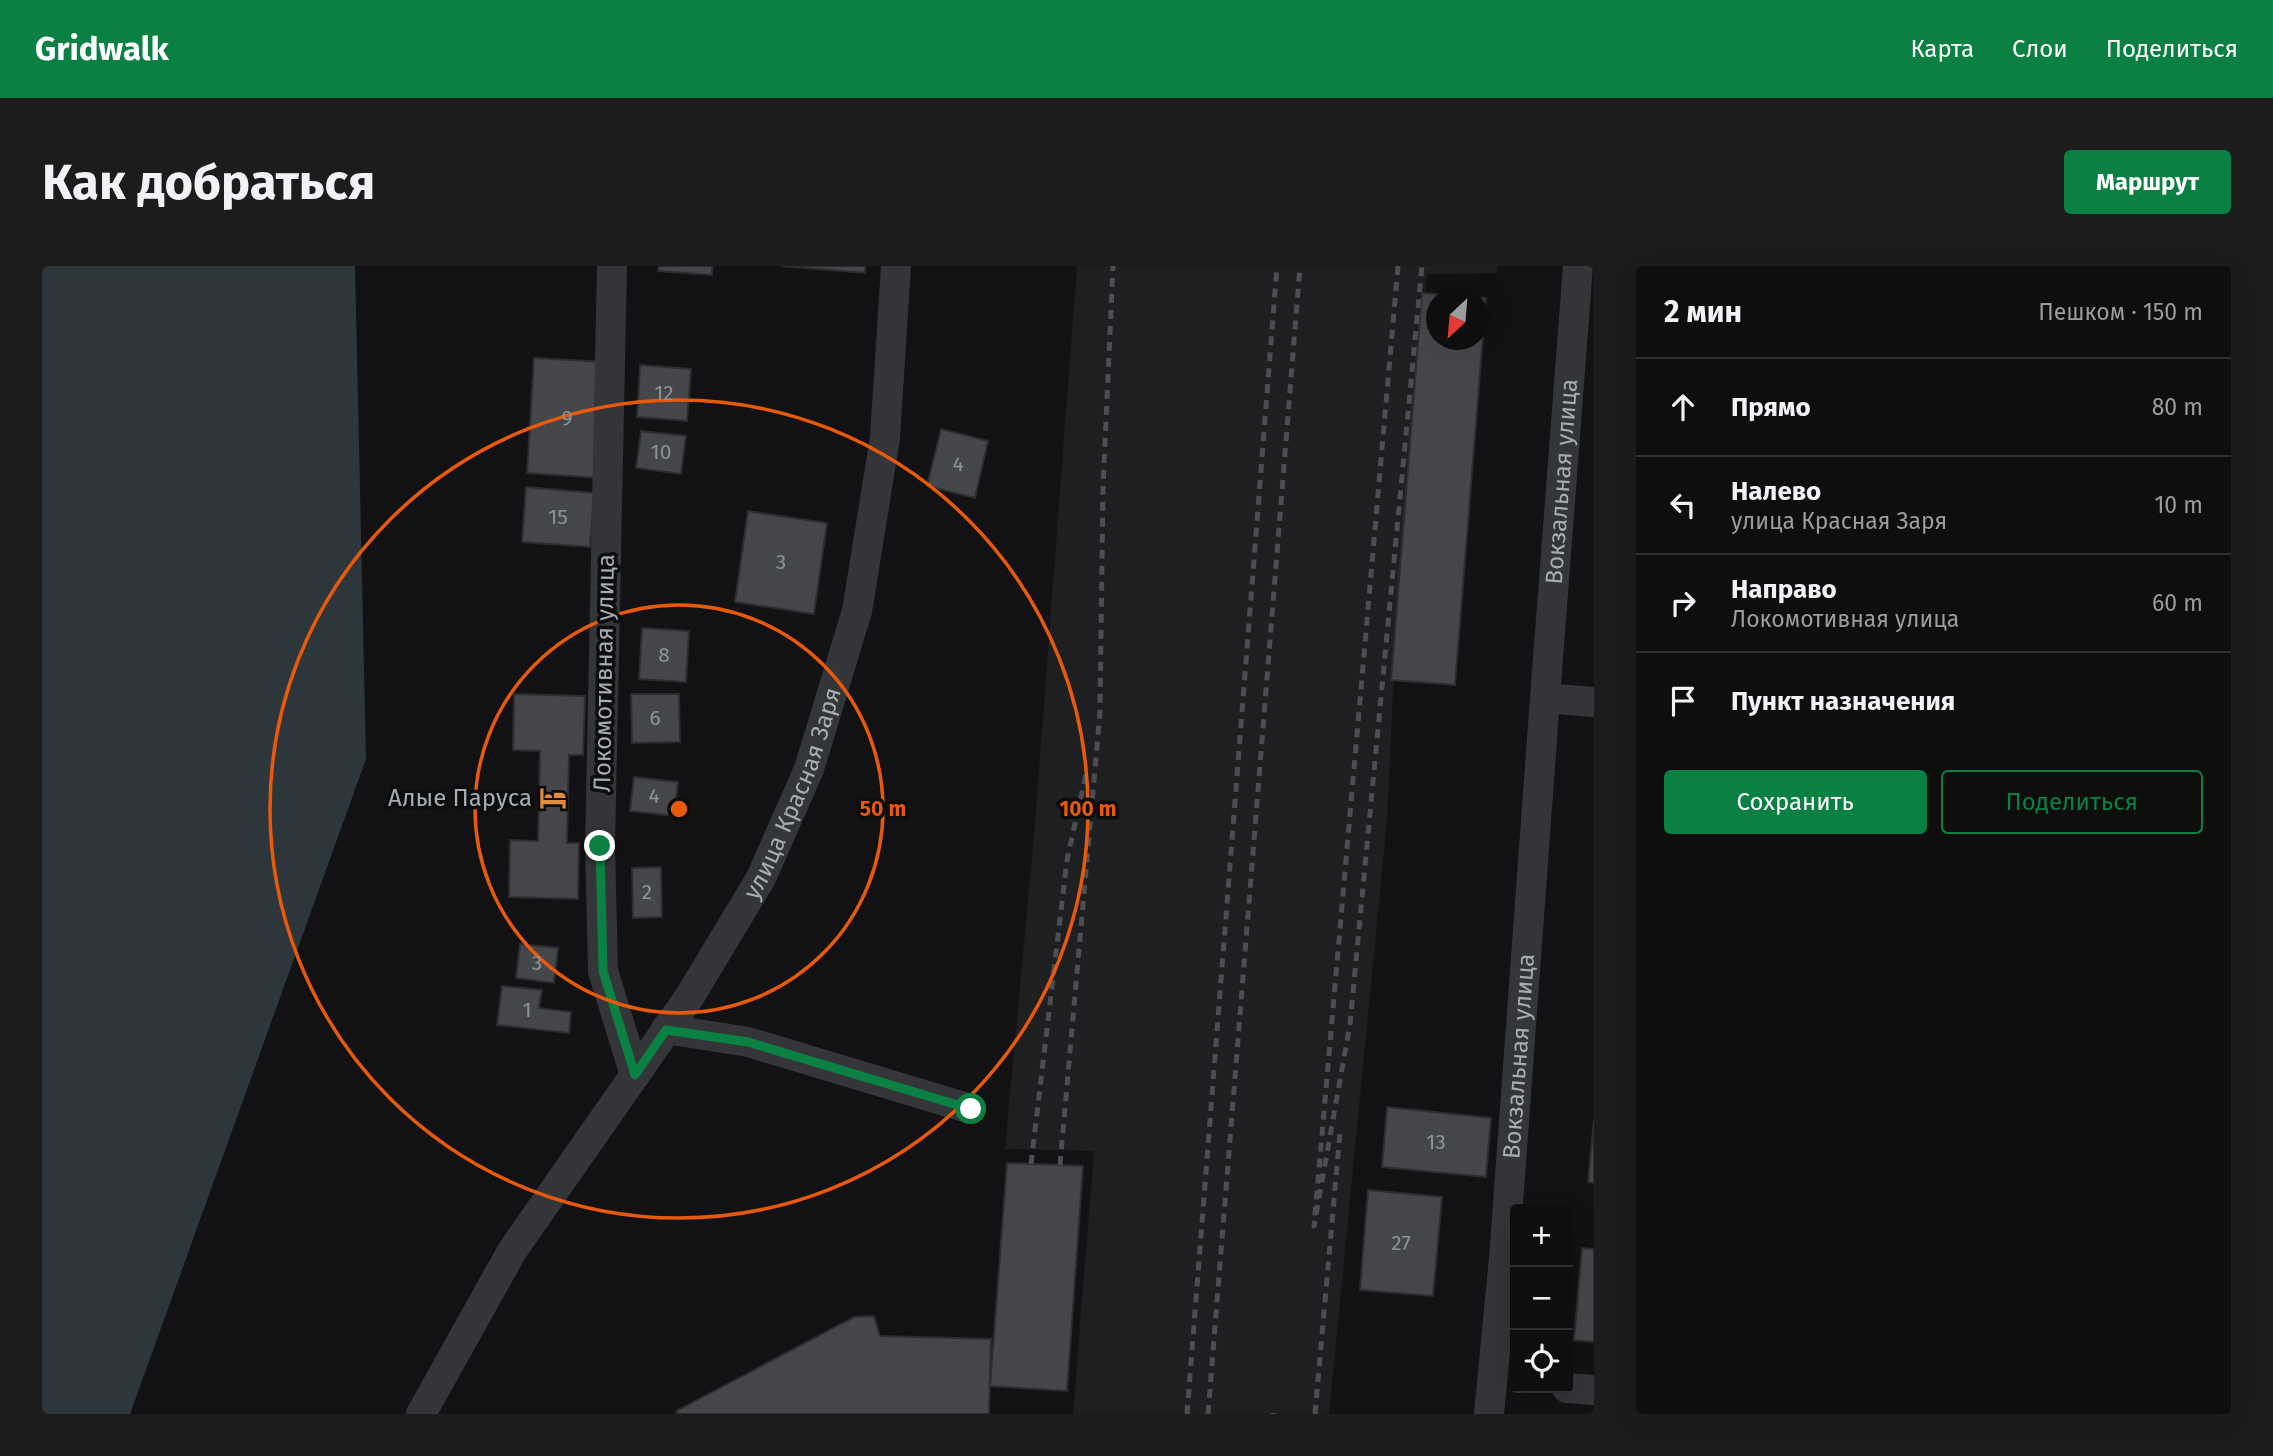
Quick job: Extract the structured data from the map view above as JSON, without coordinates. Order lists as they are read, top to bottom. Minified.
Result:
{"streets":{"street":["Вокзальная улица","Локомотивная улица","улица Красная Заря"]},"crossings":[["Локомотивная улица","улица Красная Заря"]],"places":{"hotel":["Алые Паруса"]},"house_numbers":["12","9","10","4","15","3","8","6","4","2","3","1","13","27"],"north":"bottom left","page":{"header":"Gridwalk","nav":["Карта","Слои","Поделиться"],"buttons":["Маршрут",["Сохранить","Поделиться"]],"title":"Как добраться","heading":["2 мин","Пешком · 150 m"],"list":[["Прямо","80 m"],["Налево","улица Красная Заря","10 m"],["Направо","Локомотивная улица","60 m"],"Пункт назначения"],"map_buttons":["+","−"]},"rings":["50 m","100 m"]}
